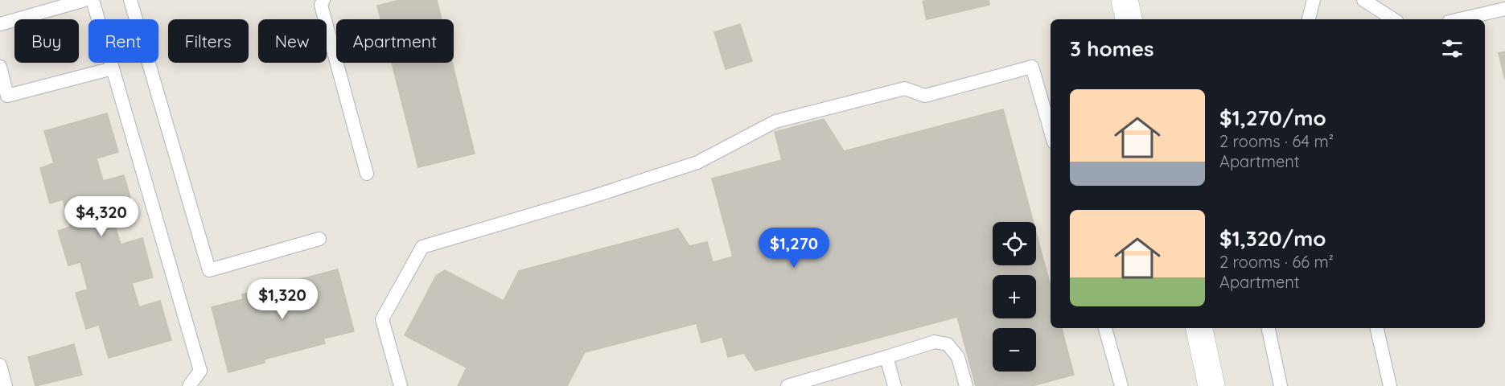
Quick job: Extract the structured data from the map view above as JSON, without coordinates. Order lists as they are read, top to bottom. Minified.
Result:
{"page":{"chip":["Buy","Rent","Filters","New","Apartment"],"heading":"3 homes","list":[{"name":"$1,270/mo","note":"2 rooms · 64 m² · Apartment"},{"name":"$1,320/mo","note":"2 rooms · 66 m² · Apartment"}],"price":["$4,320","$1,270","$1,320"],"map_buttons":["+","−"]}}
